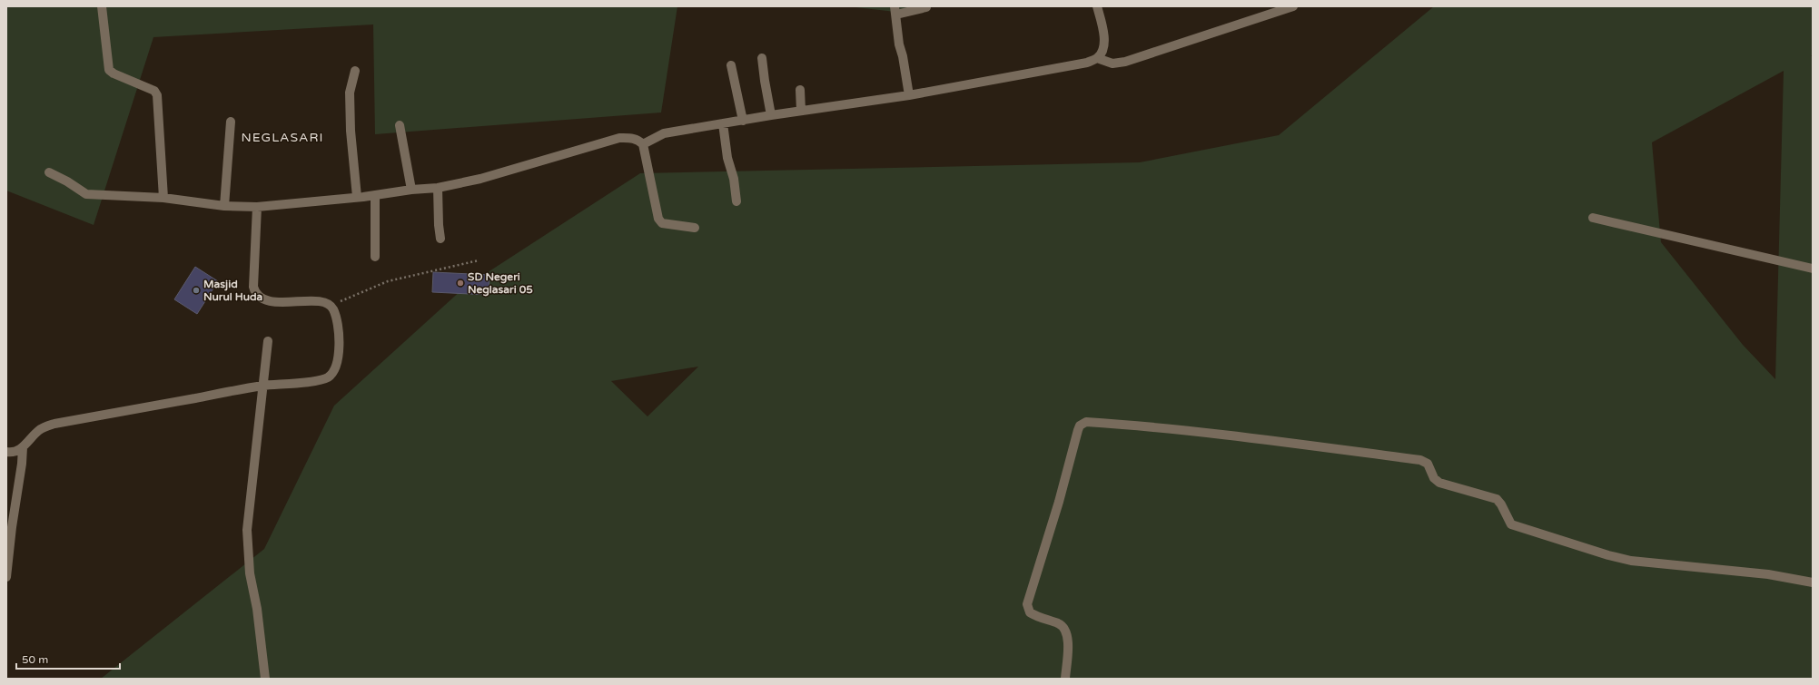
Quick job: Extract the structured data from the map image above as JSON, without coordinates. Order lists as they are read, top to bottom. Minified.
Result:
{"districts":["NEGLASARI"],"places":["SD Negeri Neglasari 05","Masjid Nurul Huda"],"scale_bar":"50 m"}
